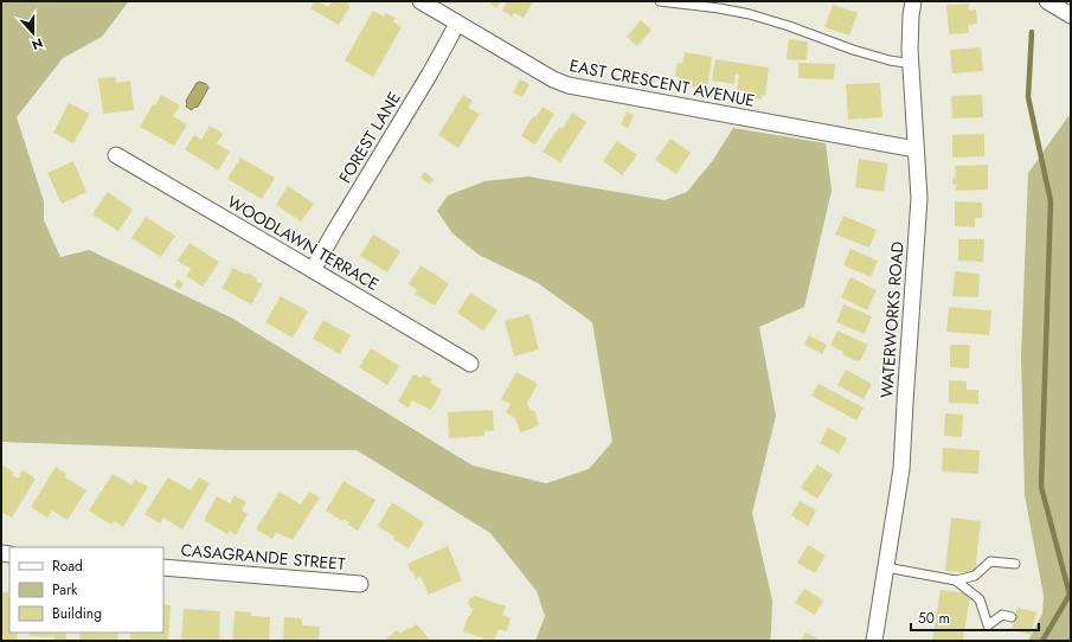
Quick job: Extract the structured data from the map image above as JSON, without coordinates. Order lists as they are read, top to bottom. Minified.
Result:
{"streets":{"street":["EAST CRESCENT AVENUE","FOREST LANE","WOODLAWN TERRACE","WATERWORKS ROAD","CASAGRANDE STREET"]},"crossings":[["EAST CRESCENT AVENUE","FOREST LANE"],["EAST CRESCENT AVENUE","WATERWORKS ROAD"],["FOREST LANE","WOODLAWN TERRACE"]],"legend":["Road","Park","Building"],"scale_bar":"50 m","north":"bottom"}
